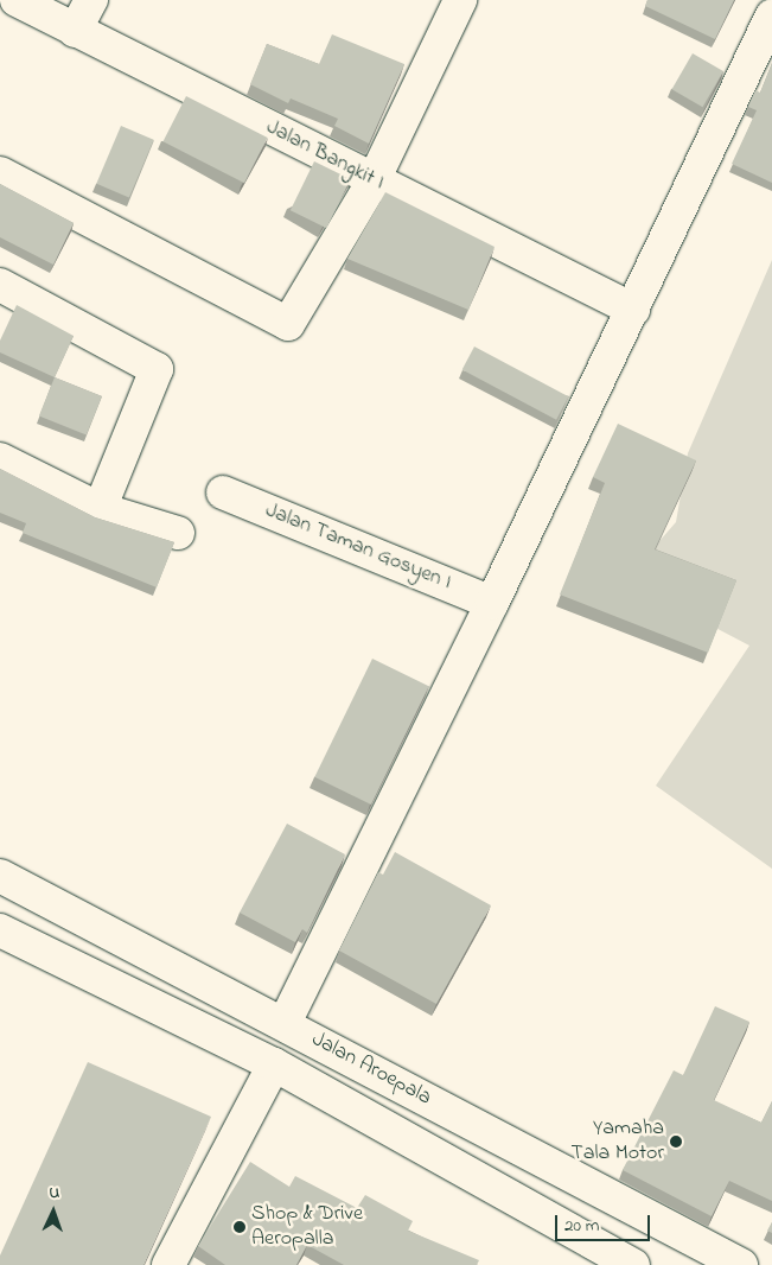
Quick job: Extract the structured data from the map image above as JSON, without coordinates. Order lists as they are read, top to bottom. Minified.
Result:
{"streets":{"street":["Jalan Bangkit I","Jalan Taman Gosyen I","Jalan Aroepala"]},"places":["Yamaha Tala Motor","Shop & Drive Aeropalla"],"scale_bar":"20 m","north":"top"}
